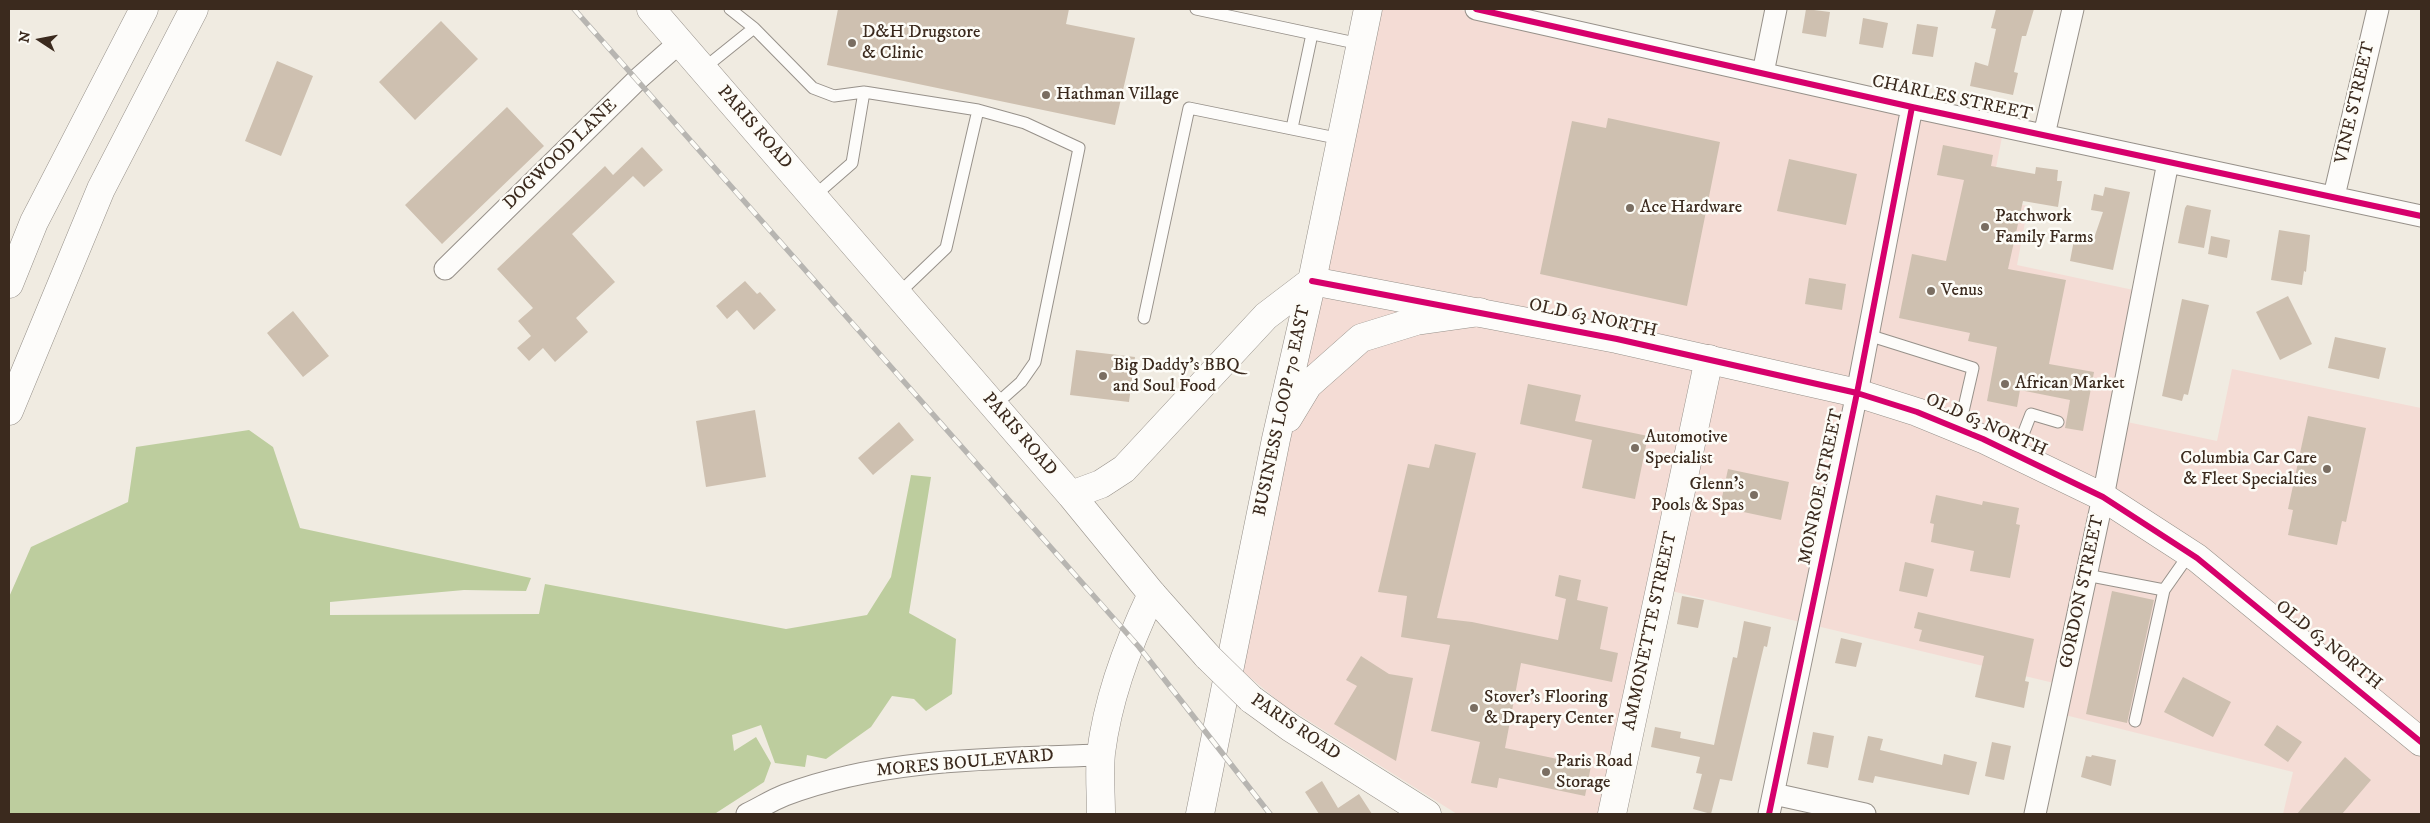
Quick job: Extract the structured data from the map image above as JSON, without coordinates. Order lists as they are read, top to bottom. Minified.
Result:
{"streets":{"main road":["PARIS ROAD","OLD 63 NORTH","BUSINESS LOOP 70 EAST","AMMONETTE STREET"],"street":["CHARLES STREET","VINE STREET","DOGWOOD LANE","MONROE STREET","GORDON STREET","MORES BOULEVARD"]},"crossings":[["CHARLES STREET","VINE STREET"],["CHARLES STREET","MONROE STREET"],["CHARLES STREET","GORDON STREET"],["PARIS ROAD","DOGWOOD LANE"],["OLD 63 NORTH","BUSINESS LOOP 70 EAST"],["OLD 63 NORTH","MONROE STREET"],["OLD 63 NORTH","GORDON STREET"],["OLD 63 NORTH","AMMONETTE STREET"]],"places":["D&H Drugstore & Clinic","Hathman Village","Ace Hardware","Patchwork Family Farms","Venus","Big Daddy's BBQ and Soul Food","African Market","Automotive Specialist","Columbia Car Care & Fleet Specialties","Glenn's Pools & Spas","Stover's Flooring & Drapery Center","Paris Road Storage"],"north":"left"}
